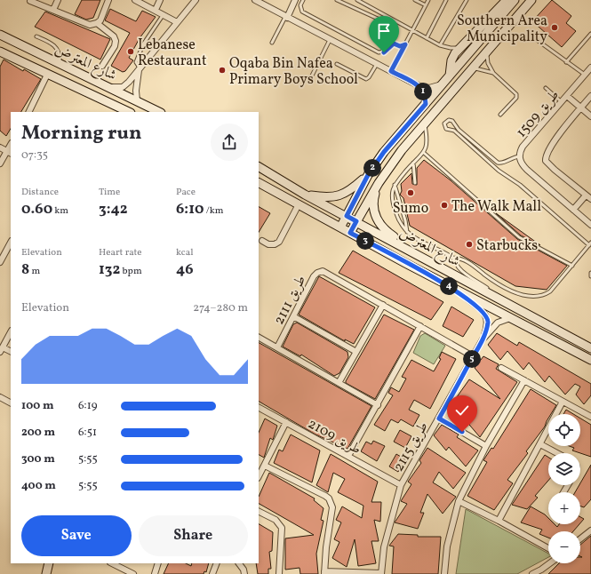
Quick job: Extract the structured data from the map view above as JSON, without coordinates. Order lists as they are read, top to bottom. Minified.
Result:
{"streets":{"street":["شارع المعترض","طريق 1509","طريق 2111","طريق 2109","طريق 2115"]},"crossings":[["شارع المعترض","طريق 2115"],["طريق 2111","طريق 2115"],["طريق 2109","طريق 2115"]],"places":["Southern Area Municipality","Lebanese Restaurant","Oqaba Bin Nafea Primary Boys School","Sumo","The Walk Mall","Starbucks"],"page":{"pins":["1","2","3","4","5"],"heading":["Morning run","07:35"],"stats":[["Distance","0.60 km"],["Time","3:42"],["Pace","6:10 /km"],["Elevation","8 m"],["Heart rate","132 bpm"],["kcal","46"]],"chart":["Elevation","274–280 m"],"list":[{"name":"100 m","note":"6:19"},{"name":"200 m","note":"6:51"},{"name":"300 m","note":"5:55"},{"name":"400 m","note":"5:55"}],"map_buttons":["+","−"],"buttons":["Save","Share"]}}
